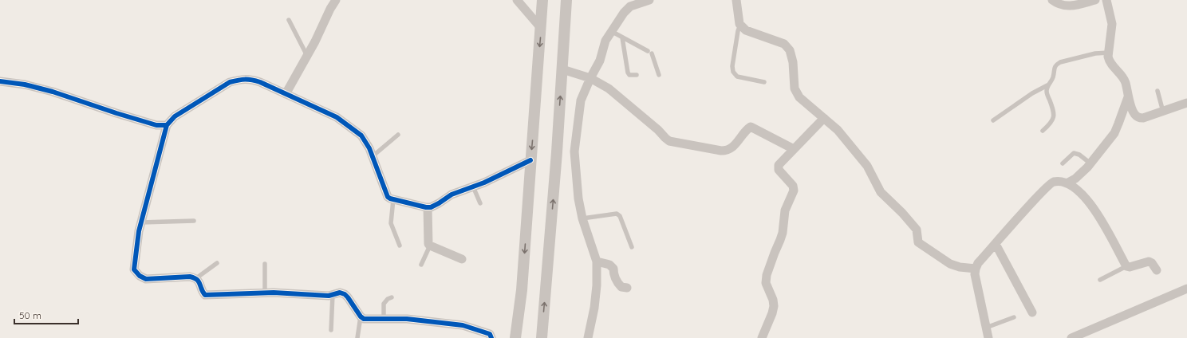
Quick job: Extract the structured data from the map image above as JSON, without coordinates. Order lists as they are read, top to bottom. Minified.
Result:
{"scale_bar":"50 m"}
